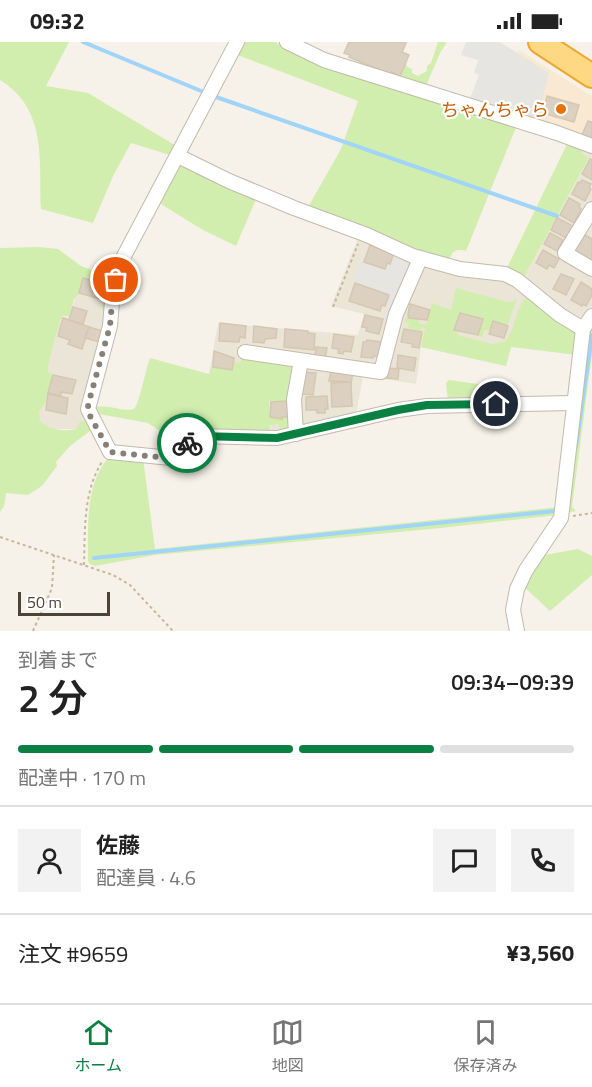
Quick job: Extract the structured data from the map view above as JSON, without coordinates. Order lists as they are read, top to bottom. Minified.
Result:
{"places":["ちゃんちゃら"],"scale_bar":"50 m","page":{"status":"09:32","scale":"50 m","heading":["2 分","到着まで","09:34–09:39"],"panel":["佐藤","配達員 · 4.6","注文 #9659","¥3,560"],"bar":"配達中 · 170 m","tabs":["ホーム","地図","保存済み"]}}
